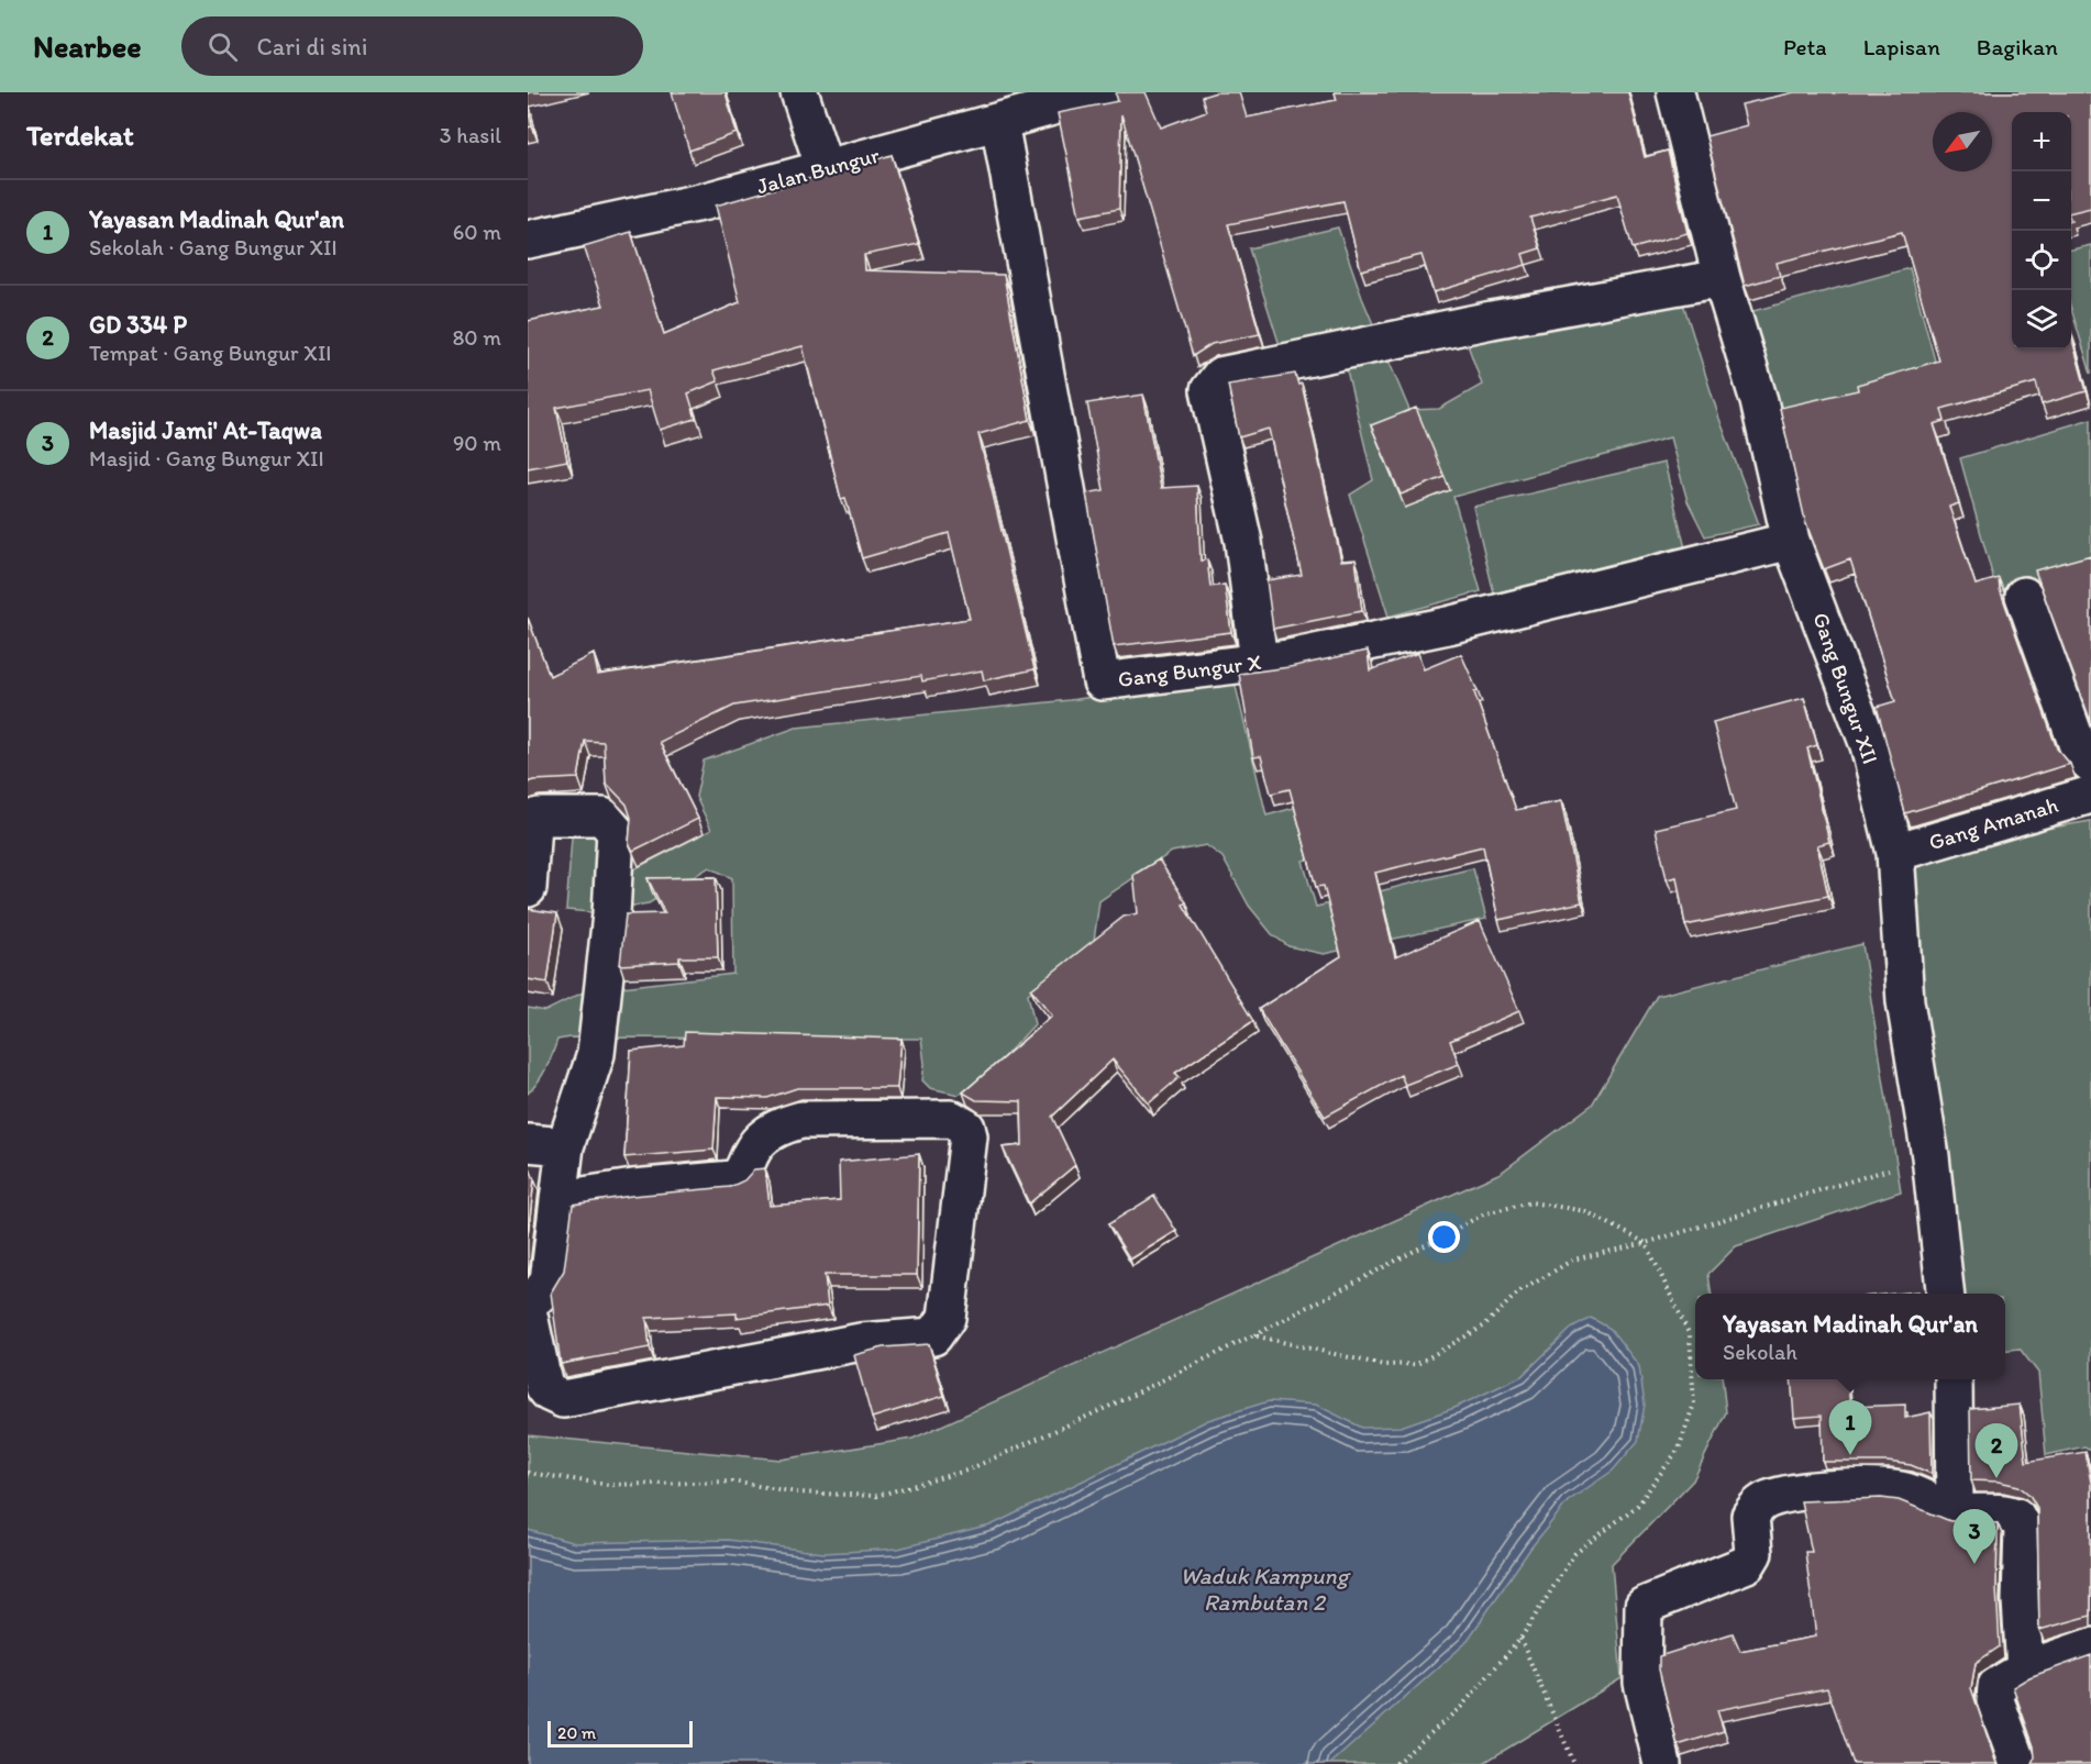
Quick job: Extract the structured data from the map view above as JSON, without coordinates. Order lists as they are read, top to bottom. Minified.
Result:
{"streets":{"street":["Jalan Bungur","Gang Bungur X","Gang Bungur XII","Gang Amanah"]},"crossings":[["Jalan Bungur","Gang Bungur X"],["Gang Bungur X","Gang Bungur XII"],["Gang Bungur XII","Gang Amanah"]],"water":["Waduk Kampung Rambutan 2"],"scale_bar":"20 m","north":"bottom left","page":{"header":"Nearbee","search":"Cari di sini","nav":["Peta","Lapisan","Bagikan"],"heading":["Terdekat","3 hasil"],"map_buttons":["+","−"],"list":[{"mark":"1","name":"Yayasan Madinah Qur'an","note":"Sekolah · Gang Bungur XII","value":"60 m"},{"mark":"2","name":"GD 334 P","note":"Tempat · Gang Bungur XII","value":"80 m"},{"mark":"3","name":"Masjid Jami' At-Taqwa","note":"Masjid · Gang Bungur XII","value":"90 m"}],"popup":["Yayasan Madinah Qur'an","Sekolah"],"pins":["1","2","3"],"scale":"20 m"}}
